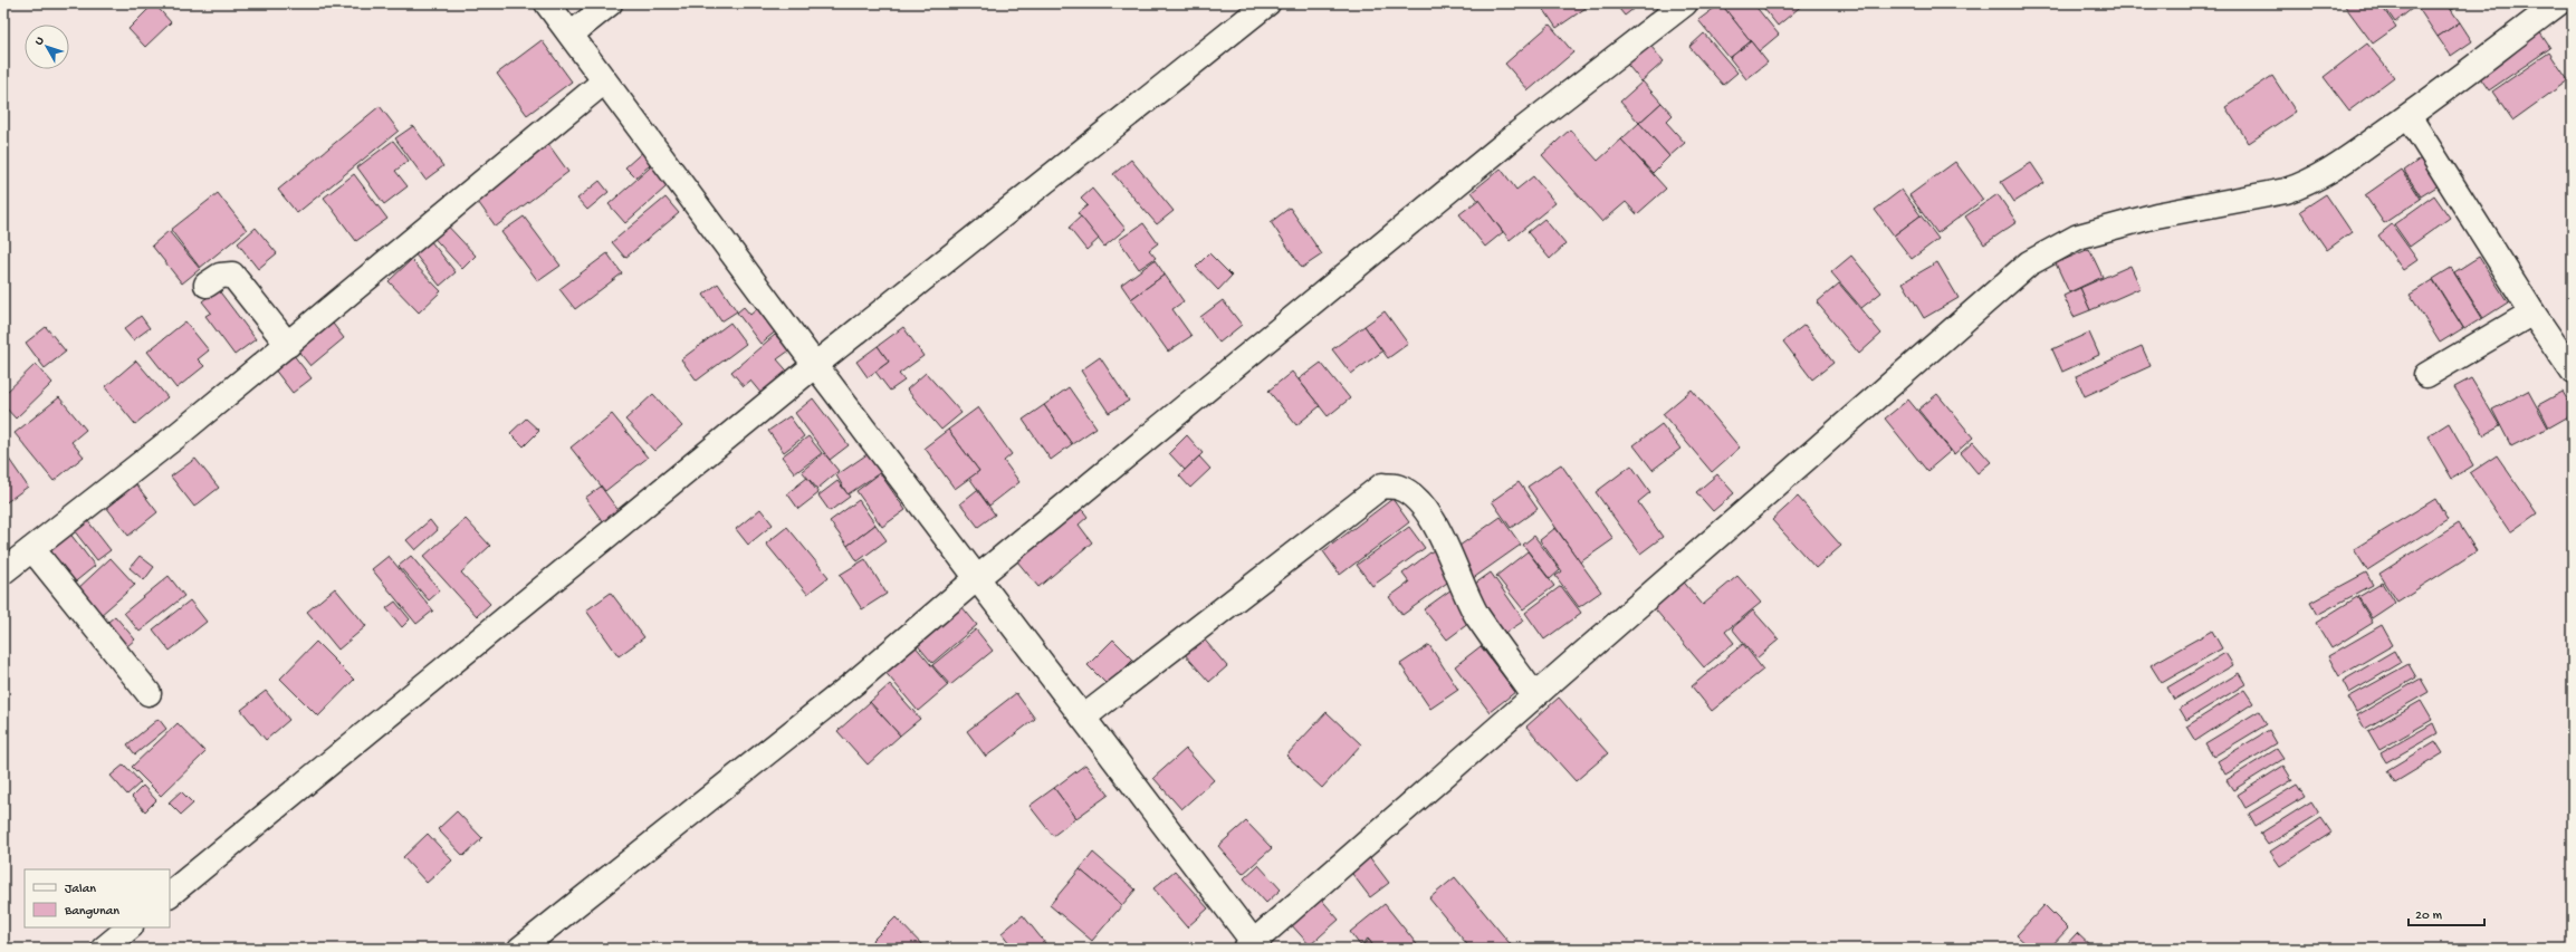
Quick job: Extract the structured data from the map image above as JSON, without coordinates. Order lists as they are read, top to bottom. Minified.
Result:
{"legend":["Jalan","Bangunan"],"scale_bar":"20 m","north":"top left"}
